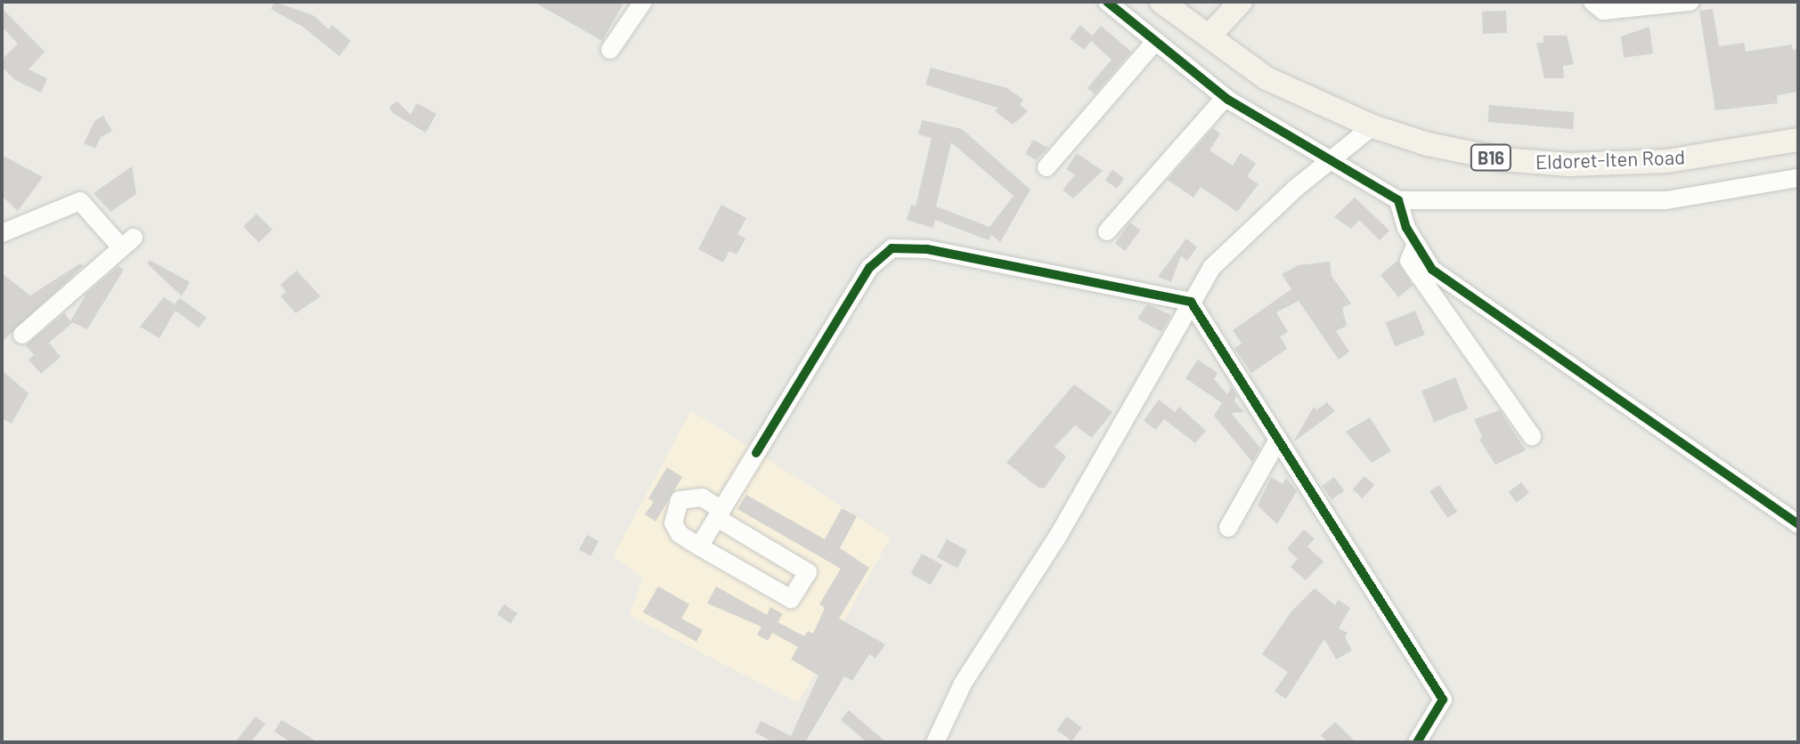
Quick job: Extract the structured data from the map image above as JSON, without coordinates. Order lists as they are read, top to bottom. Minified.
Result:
{"streets":{"main road":["B16","Eldoret-Iten Road"]}}
